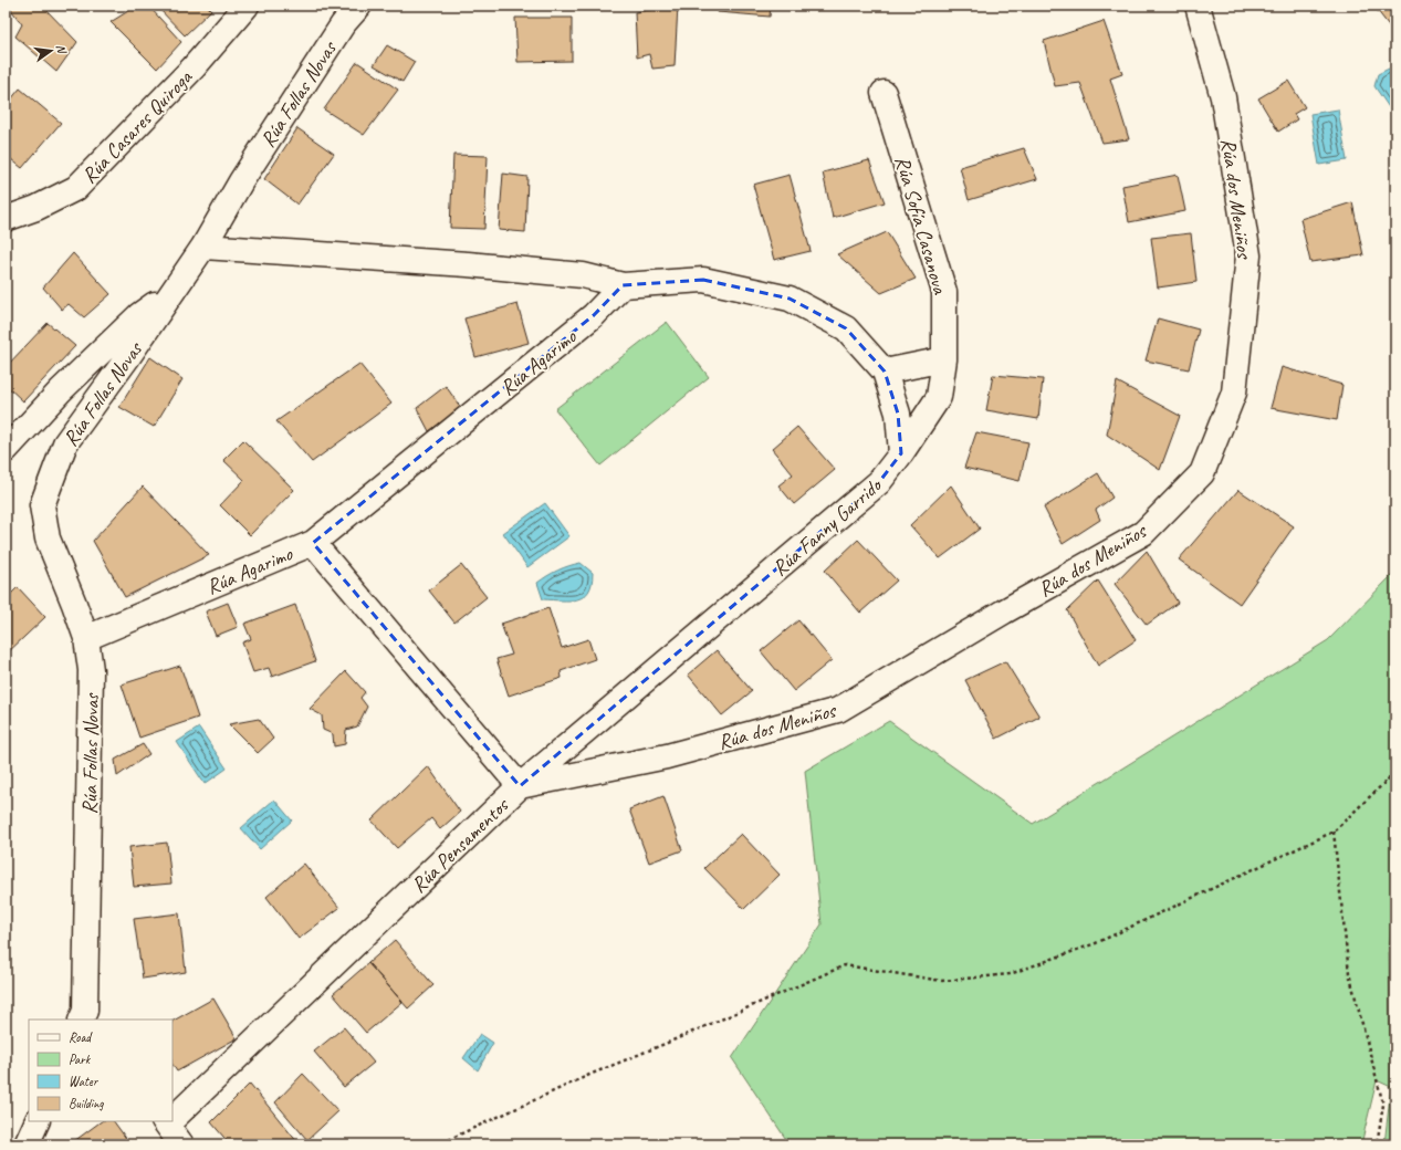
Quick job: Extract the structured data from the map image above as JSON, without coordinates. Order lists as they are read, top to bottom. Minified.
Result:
{"streets":{"street":["Rúa Follas Novas","Rúa Casares Quiroga","Rúa dos Meniños","Rúa Sofía Casanova","Rúa Agarimo","Rúa Fanny Garrido","Rúa Pensamentos"]},"crossings":[["Rúa Follas Novas","Rúa Agarimo"],["Rúa dos Meniños","Rúa Fanny Garrido"],["Rúa dos Meniños","Rúa Pensamentos"],["Rúa Sofía Casanova","Rúa Fanny Garrido"],["Rúa Agarimo","Rúa Pensamentos"],["Rúa Fanny Garrido","Rúa Pensamentos"]],"legend":["Road","Park","Water","Building"],"north":"right"}
